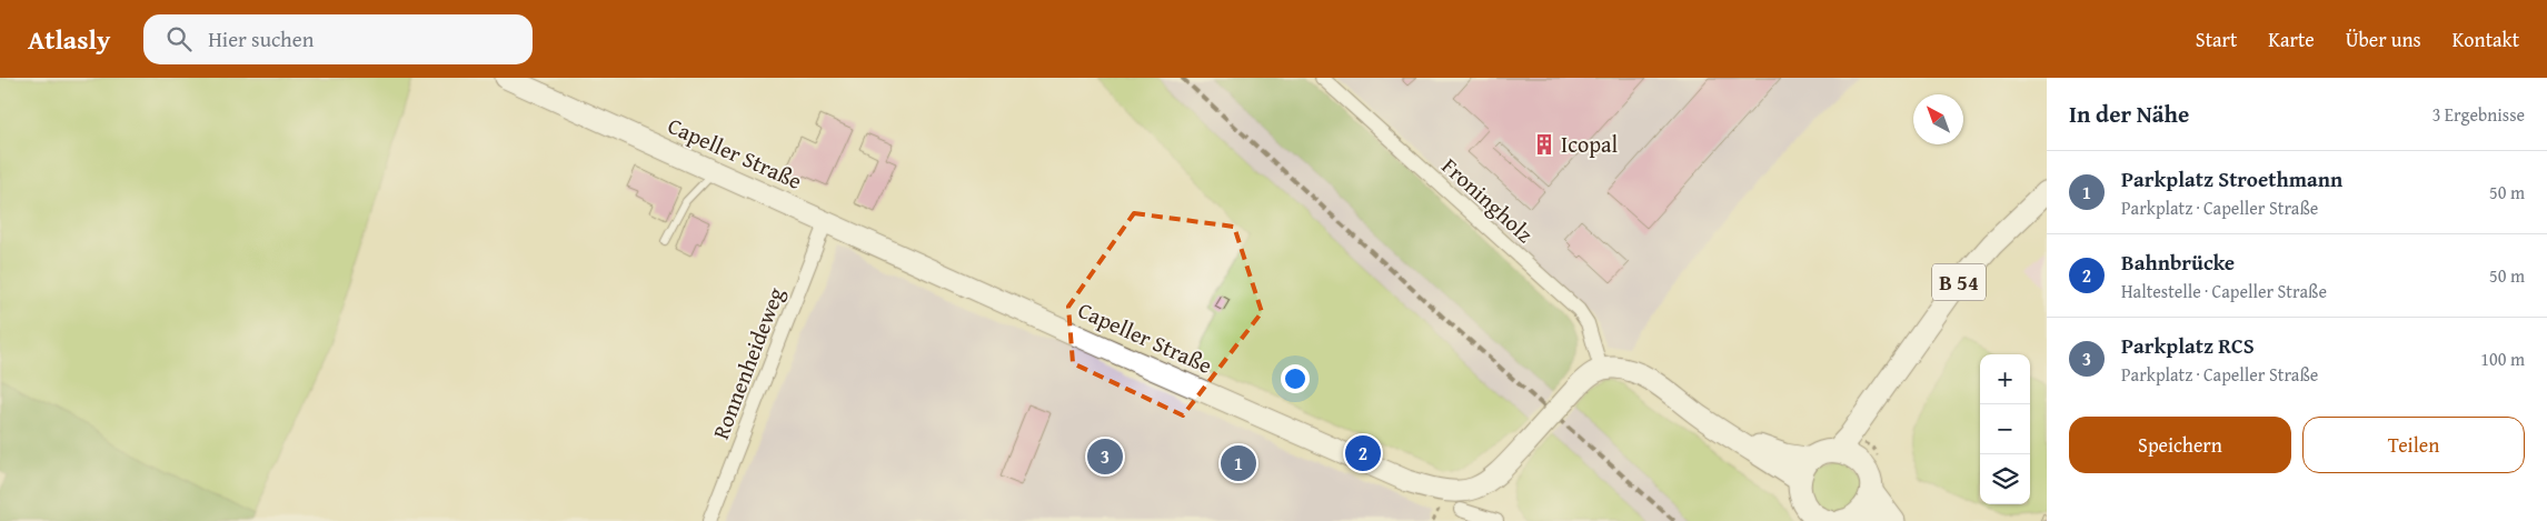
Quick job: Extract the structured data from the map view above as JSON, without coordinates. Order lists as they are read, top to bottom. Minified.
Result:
{"streets":{"main road":["B 54"],"street":["Capeller Straße","Froningholz","Ronnenheideweg"]},"crossings":[["Capeller Straße","Froningholz"],["Capeller Straße","Ronnenheideweg"]],"places":{"building":["Icopal"]},"north":"top left","page":{"header":"Atlasly","search":"Hier suchen","nav":["Start","Karte","Über uns","Kontakt"],"heading":["In der Nähe","3 Ergebnisse"],"list":[{"mark":"1","name":"Parkplatz Stroethmann","note":"Parkplatz · Capeller Straße","value":"50 m"},{"mark":"2","name":"Bahnbrücke","note":"Haltestelle · Capeller Straße","value":"50 m"},{"mark":"3","name":"Parkplatz RCS","note":"Parkplatz · Capeller Straße","value":"100 m"}],"map_buttons":["+","−"],"buttons":["Speichern","Teilen"],"pins":["2","3","1"]}}
